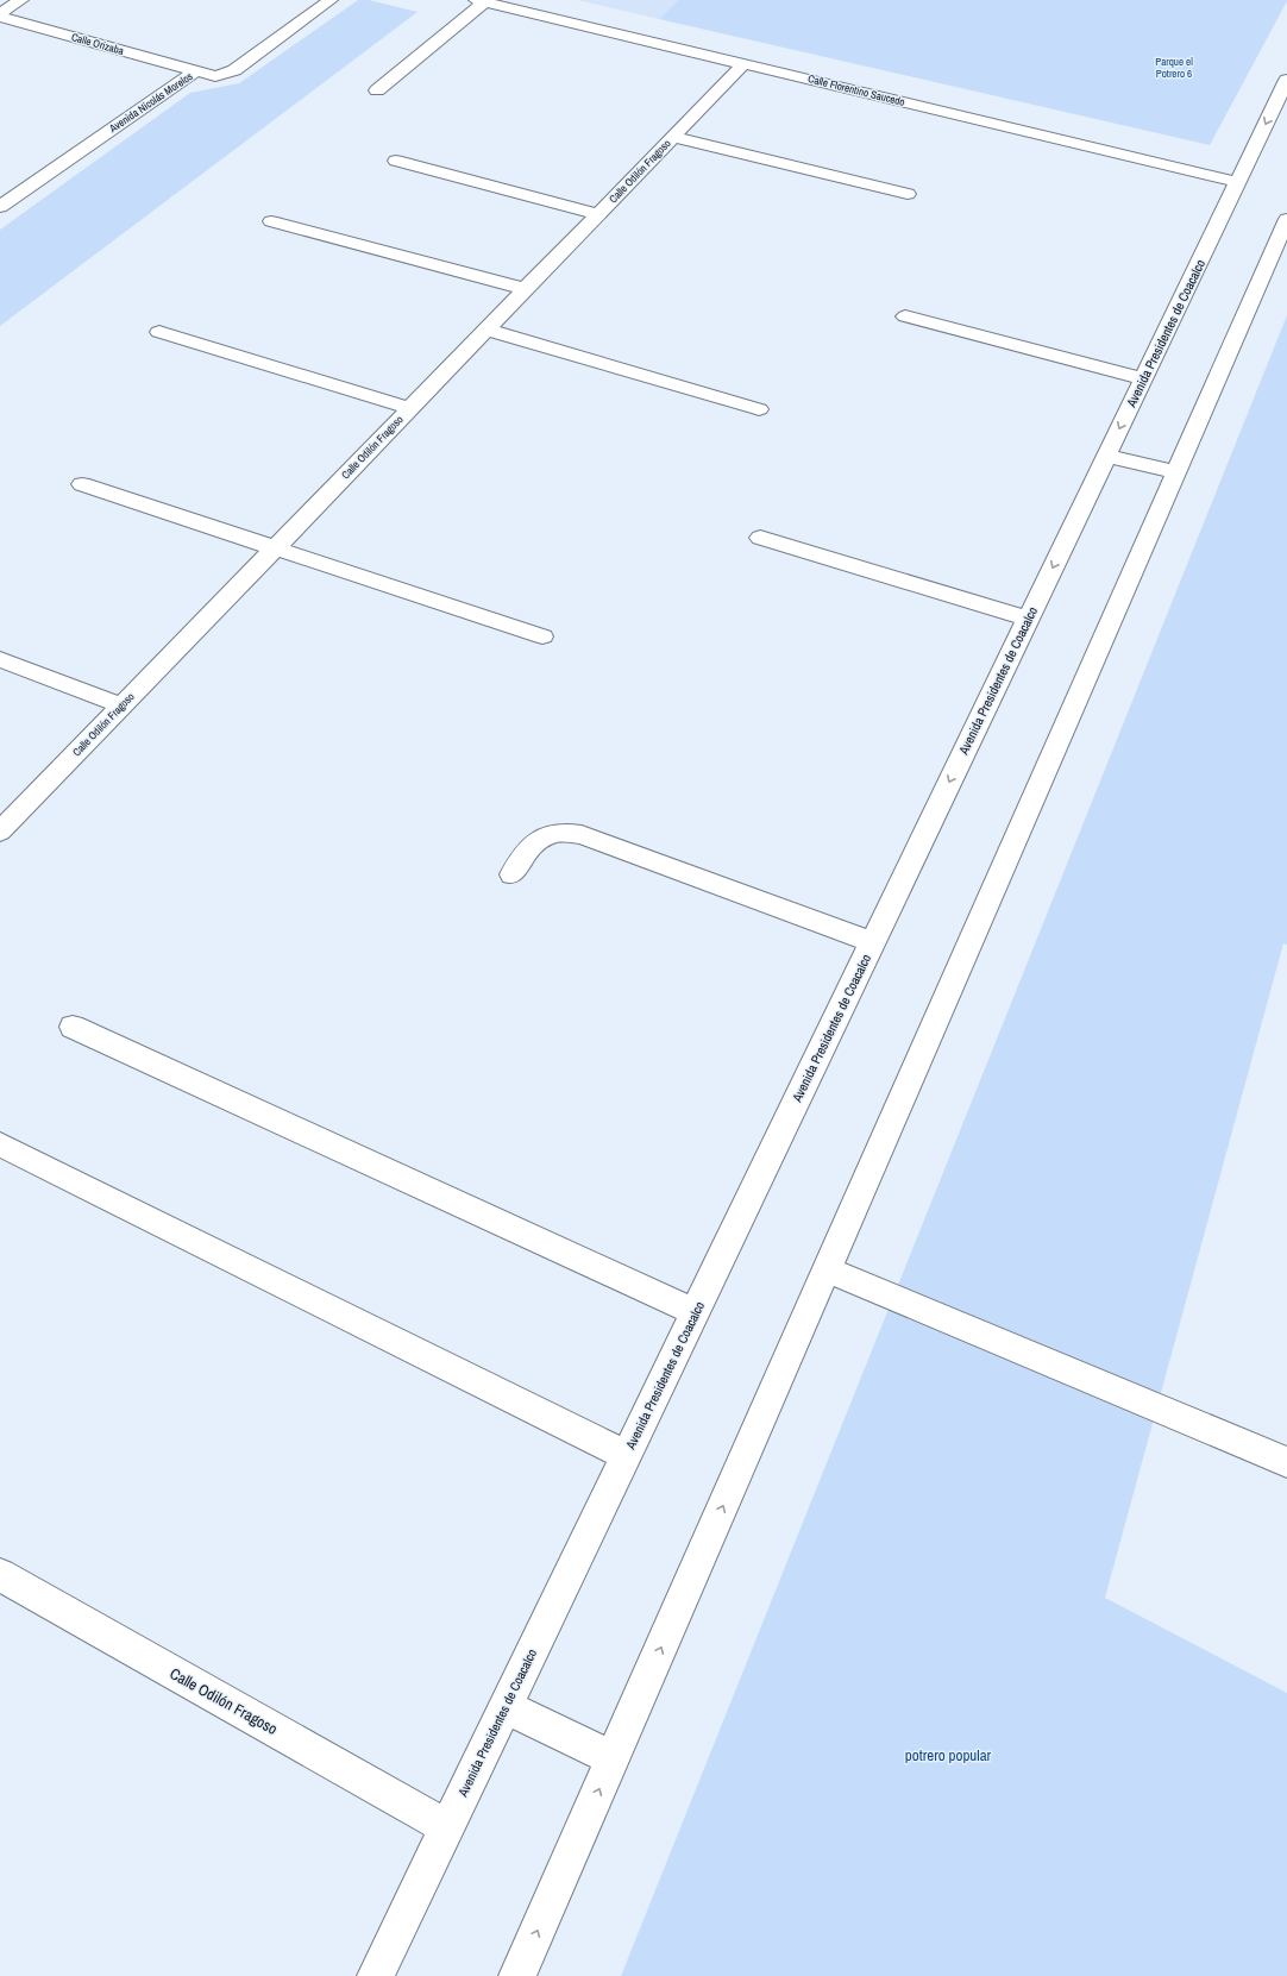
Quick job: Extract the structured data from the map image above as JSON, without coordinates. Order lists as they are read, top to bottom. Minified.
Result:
{"streets":{"street":["Calle Orizaba","Calle Florentino Saucedo","Avenida Nicolás Morelos","Calle Odilón Fragoso","Avenida Presidentes de Coacalco"]},"crossings":[["Calle Orizaba","Avenida Nicolás Morelos"],["Calle Florentino Saucedo","Calle Odilón Fragoso"],["Calle Florentino Saucedo","Avenida Presidentes de Coacalco"],["Calle Odilón Fragoso","Avenida Presidentes de Coacalco"]],"parks":["Parque el Potrero 6","potrero popular"]}
